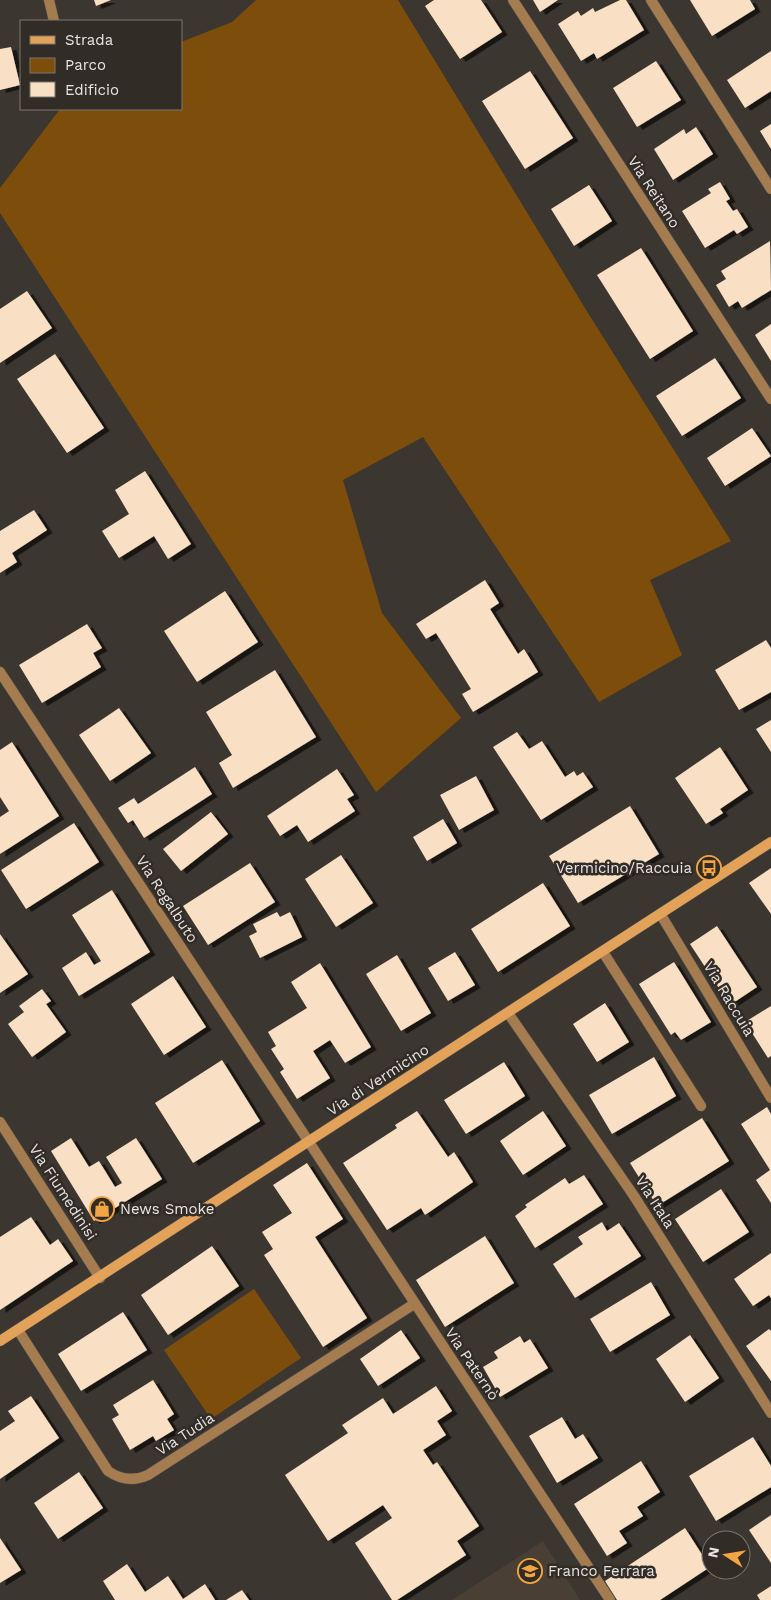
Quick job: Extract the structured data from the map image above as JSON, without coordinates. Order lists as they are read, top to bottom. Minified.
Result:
{"streets":{"main road":["Via di Vermicino"],"street":["Via Reitano","Via Regalbuto","Via Raccuia","Via Fiumedinisi","Via Itala","Via Paternò","Via Tudia"]},"crossings":[["Via Regalbuto","Via di Vermicino"],["Via Regalbuto","Via Paternò"],["Via Raccuia","Via di Vermicino"],["Via di Vermicino","Via Fiumedinisi"],["Via di Vermicino","Via Itala"],["Via di Vermicino","Via Paternò"],["Via di Vermicino","Via Tudia"],["Via Paternò","Via Tudia"]],"places":{"bus stop":["Vermicino/Raccuia"],"shop":["News Smoke"],"school or university":["Franco Ferrara"]},"legend":["Strada","Parco","Edificio"],"north":"left"}
